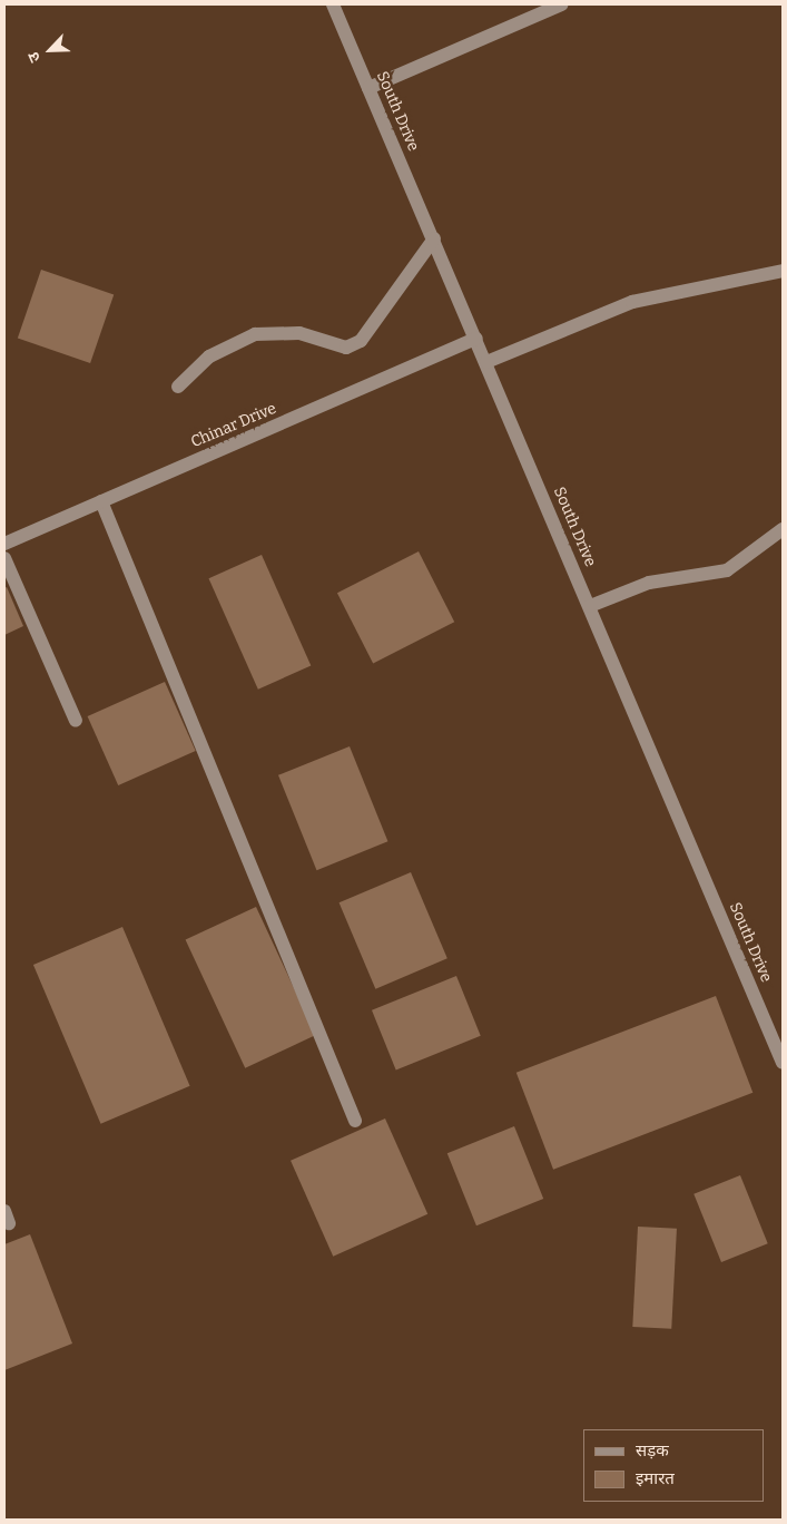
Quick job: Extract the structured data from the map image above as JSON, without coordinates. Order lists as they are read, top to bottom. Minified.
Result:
{"streets":{"street":["South Drive","Chinar Drive"]},"crossings":[["South Drive","Chinar Drive"]],"legend":["सड़क","इमारत"],"north":"bottom left"}
